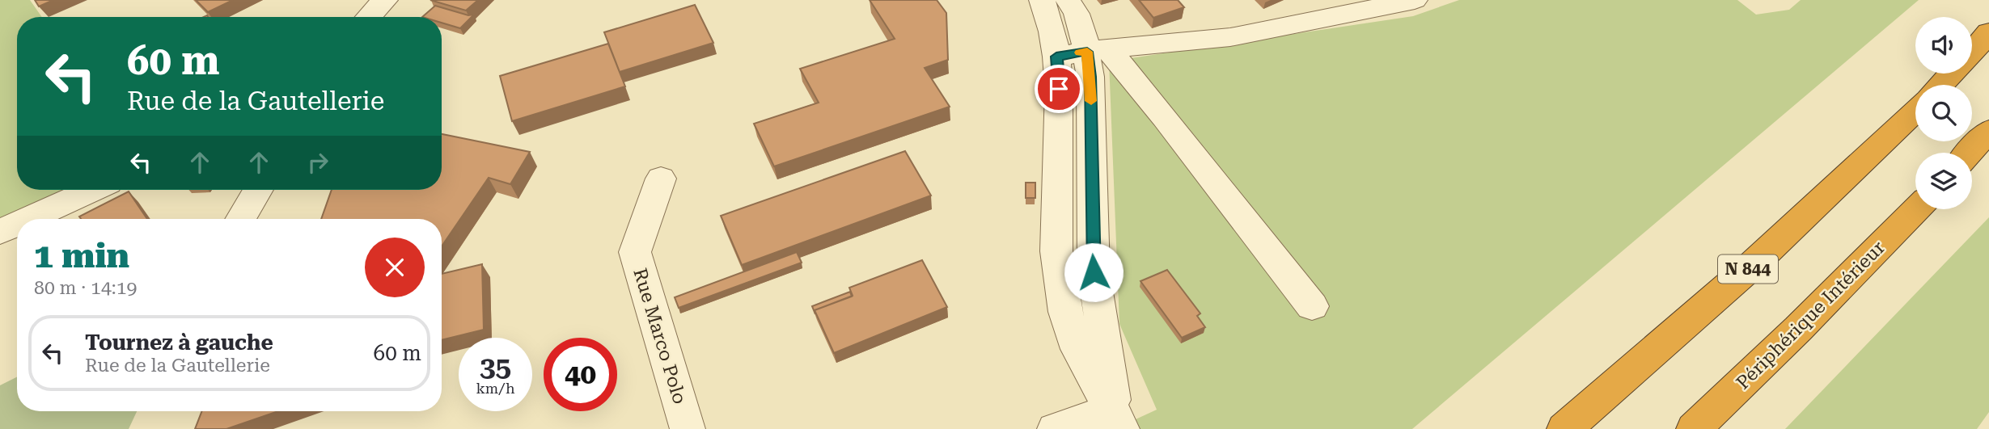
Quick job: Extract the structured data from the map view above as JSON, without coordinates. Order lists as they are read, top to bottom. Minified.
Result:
{"streets":{"highway":["N 844","Périphérique Intérieur"],"street":["Rue Marco Polo"]},"page":{"turn":["60 m","Rue de la Gautellerie"],"heading":["1 min","80 m · 14:19"],"list":[{"name":"Tournez à gauche","note":"Rue de la Gautellerie","value":"60 m"}],"speed":"35 km/h","limit":"40"}}
